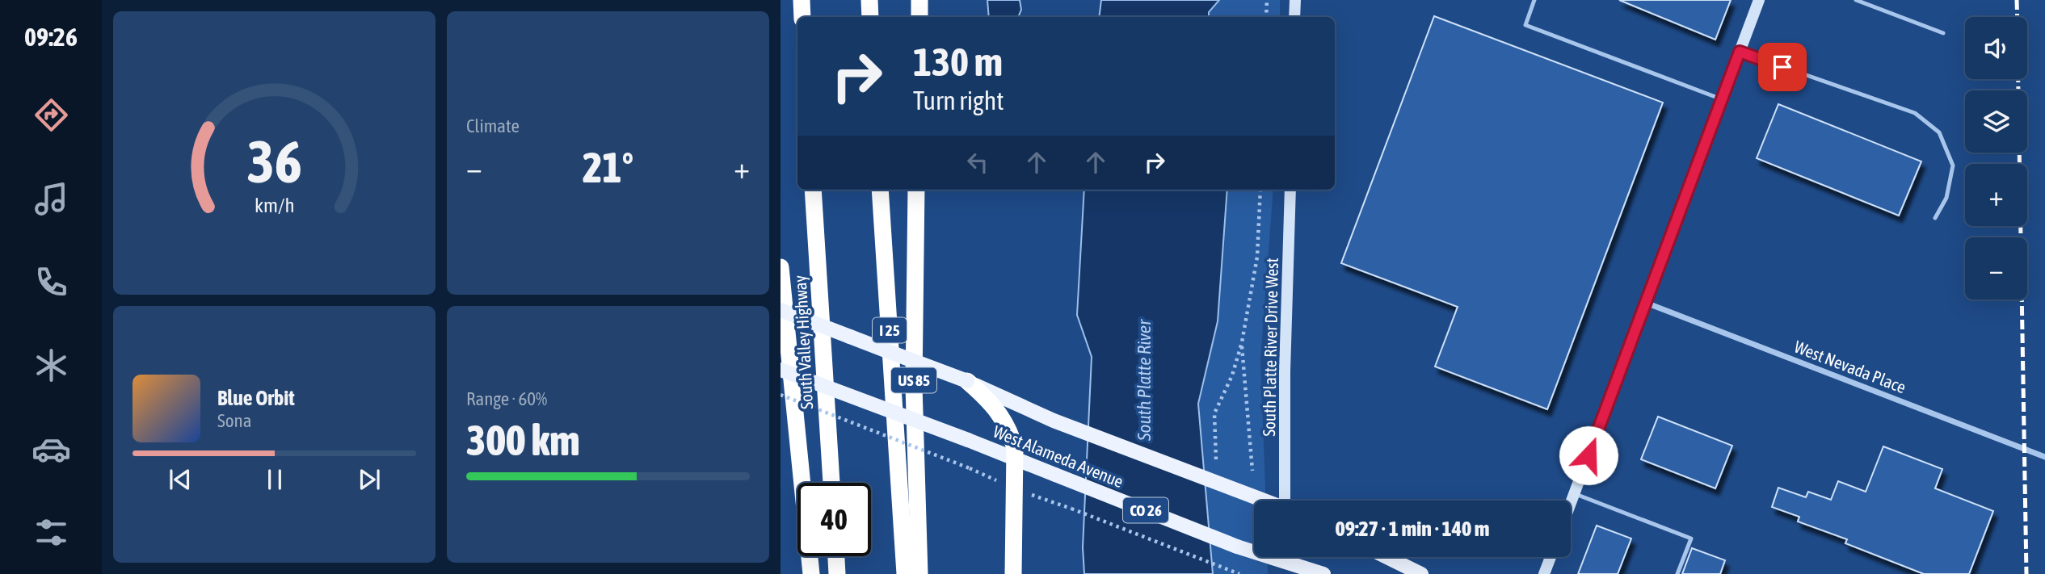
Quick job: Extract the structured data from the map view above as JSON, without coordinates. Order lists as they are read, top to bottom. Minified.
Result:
{"streets":{"highway":["I 25","South Valley Highway","US 85"],"main road":["West Alameda Avenue","CO 26"],"street":["South Platte River Drive West","West Nevada Place"]},"water":["South Platte River"],"page":{"tabs":"09:26","tile":["Climate",["Range · 60%","300 km"]],"map_buttons":["+","−"],"turn":["130 m","Turn right"],"heat":["−","21°","+"],"song":["Blue Orbit","Sona"],"limit":"40","trip":"09:27 · 1 min · 140 m","gauge":["36","km/h"]}}
